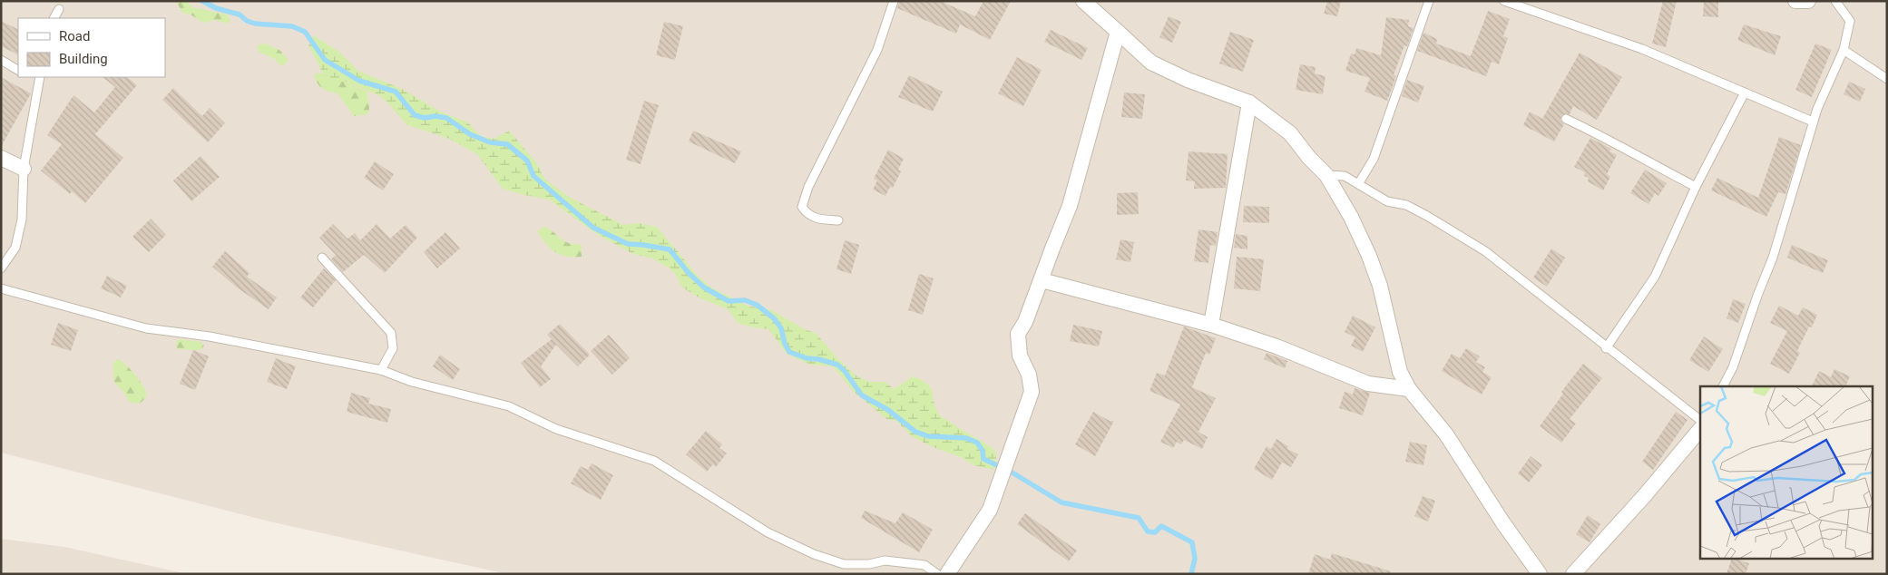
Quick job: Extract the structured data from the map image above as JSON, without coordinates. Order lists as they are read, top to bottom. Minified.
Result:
{"legend":["Road","Building"]}
